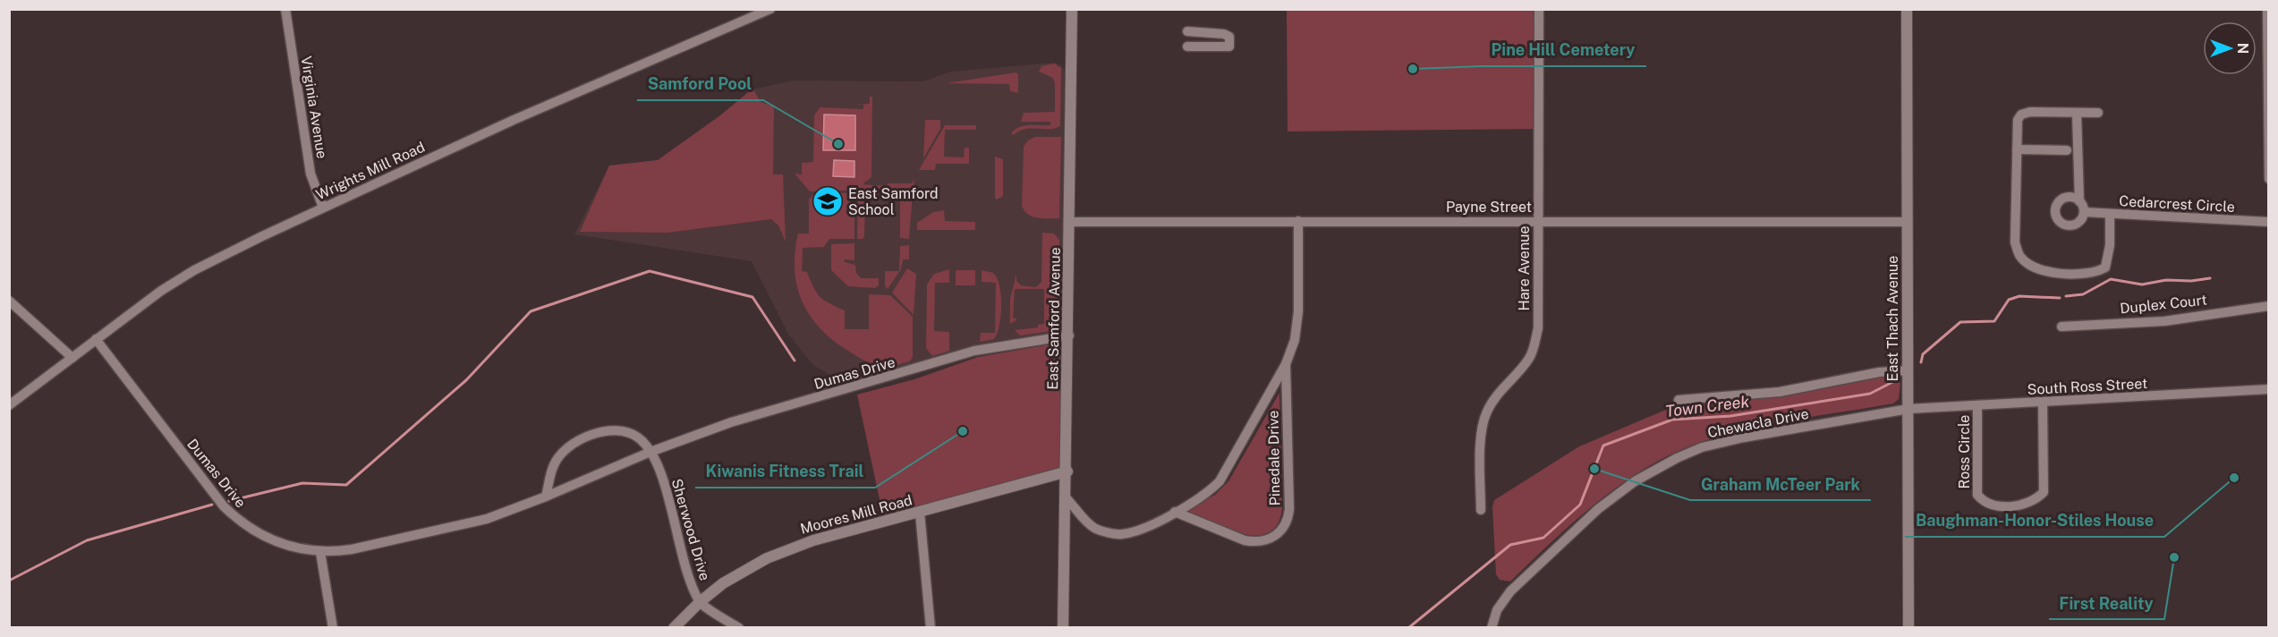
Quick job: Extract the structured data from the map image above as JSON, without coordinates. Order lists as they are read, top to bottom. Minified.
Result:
{"streets":{"street":["Virginia Avenue","Wrights Mill Road","Cedarcrest Circle","Payne Street","Hare Avenue","Duplex Court","East Samford Avenue","East Thach Avenue","Dumas Drive","South Ross Street","Chewacla Drive","Ross Circle","Pinedale Drive","Moores Mill Road","Sherwood Drive"]},"crossings":[["Virginia Avenue","Wrights Mill Road"],["Wrights Mill Road","Dumas Drive"],["Payne Street","Hare Avenue"],["Payne Street","East Samford Avenue"],["Payne Street","East Thach Avenue"],["Payne Street","Pinedale Drive"],["East Samford Avenue","Dumas Drive"],["East Samford Avenue","Pinedale Drive"],["East Samford Avenue","Moores Mill Road"],["East Thach Avenue","South Ross Street"],["East Thach Avenue","Chewacla Drive"],["Dumas Drive","Sherwood Drive"],["South Ross Street","Chewacla Drive"],["South Ross Street","Ross Circle"],["Moores Mill Road","Sherwood Drive"]],"water":["Town Creek"],"places":{"other":["Pine Hill Cemetery","Samford Pool","Kiwanis Fitness Trail","Graham McTeer Park","Baughman-Honor-Stiles House","First Reality"],"school or university":["East Samford School"]},"north":"right"}
